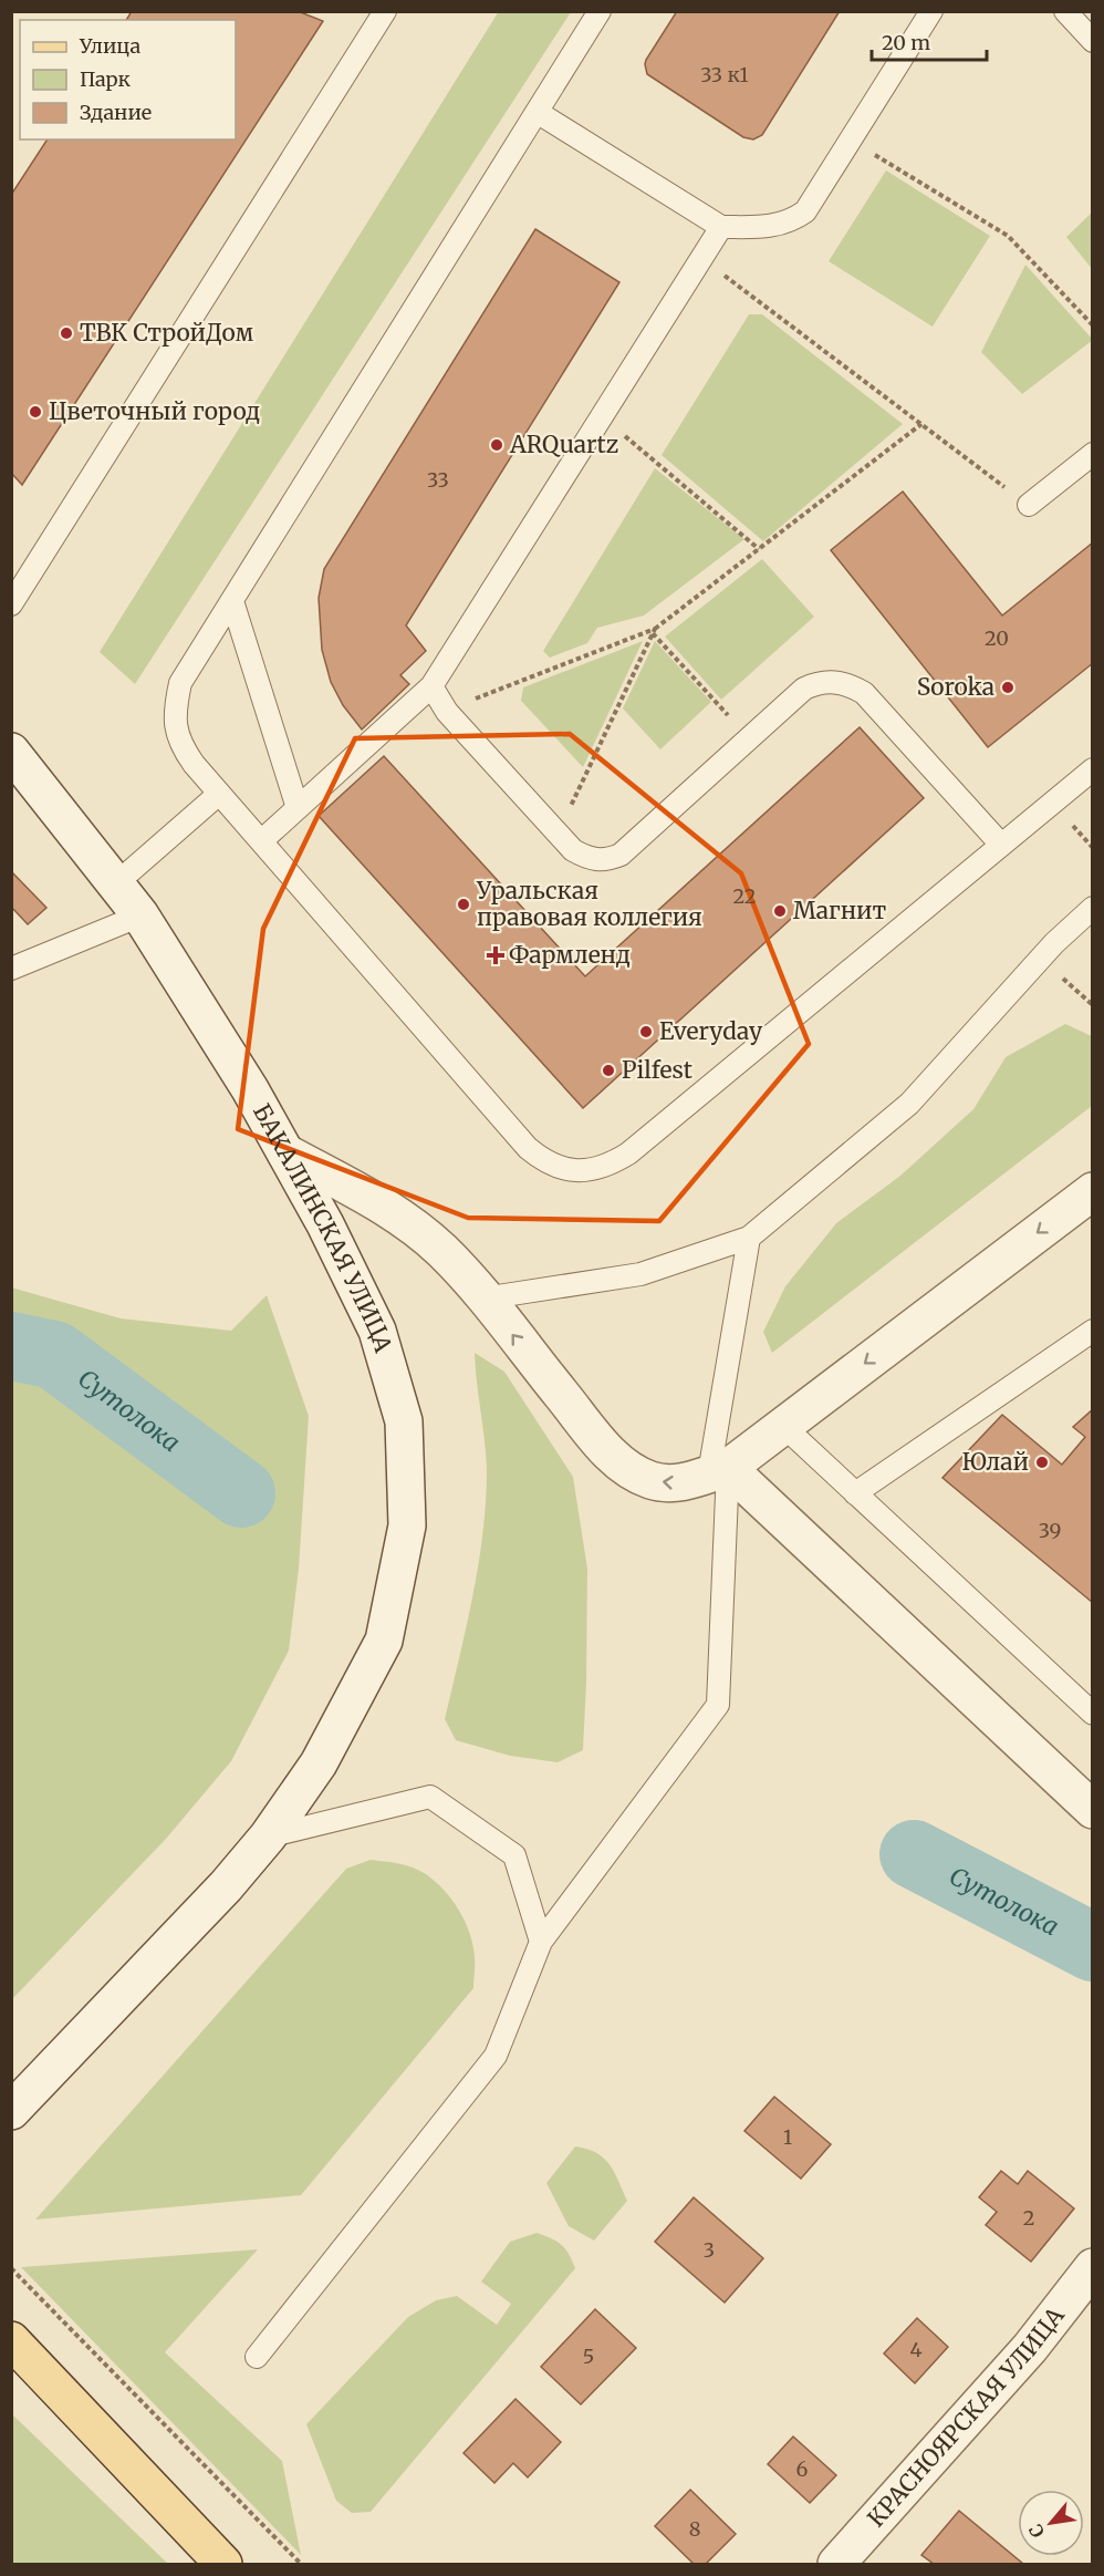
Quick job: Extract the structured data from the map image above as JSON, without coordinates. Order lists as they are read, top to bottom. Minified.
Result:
{"streets":{"street":["БАКАЛИНСКАЯ УЛИЦА","КРАСНОЯРСКАЯ УЛИЦА"]},"water":["Сутолока"],"places":{"other":["ТВК СтройДом","Цветочный город","ARQuartz","Soroka","Уральская правовая коллегия","Магнит","Everyday","Pilfest","Юлай"],"health":["Фармленд"]},"house_numbers":["33 к1","33","20","22","39","1","2","3","4","5","6","8"],"legend":["Улица","Парк","Здание"],"scale_bar":"20 m","north":"bottom left"}
